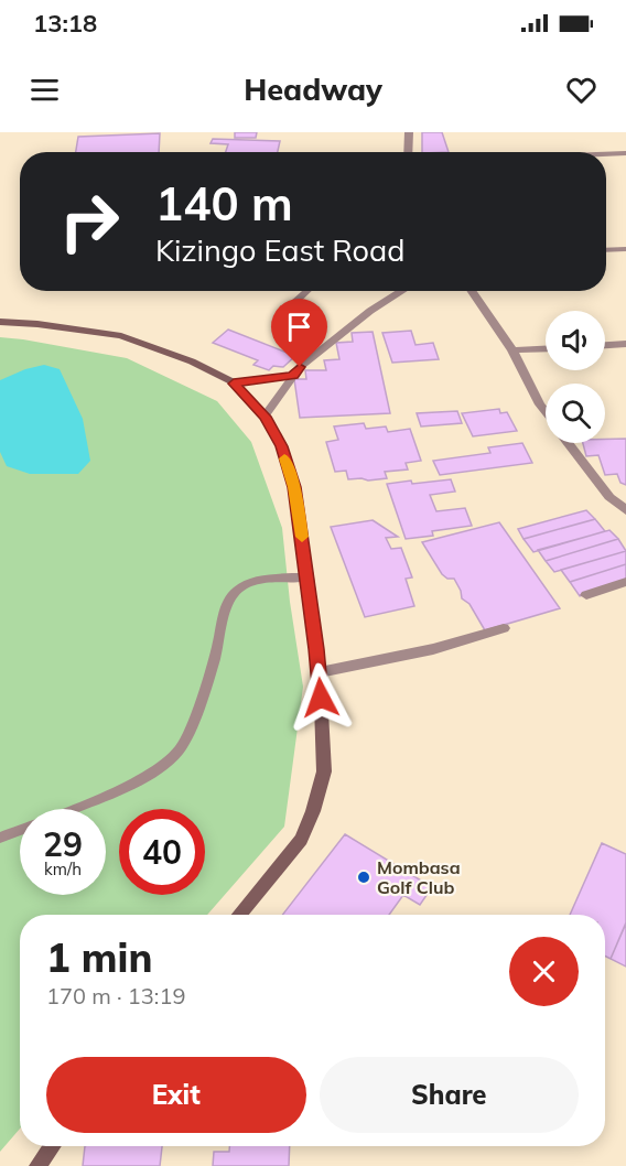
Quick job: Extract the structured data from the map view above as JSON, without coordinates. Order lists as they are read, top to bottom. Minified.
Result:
{"places":["Mombasa Golf Club"],"page":{"status":"13:18","header":"Headway","turn":["140 m","Kizingo East Road"],"speed":"29 km/h","limit":"40","heading":["1 min","170 m · 13:19"],"buttons":["Exit","Share"]}}
